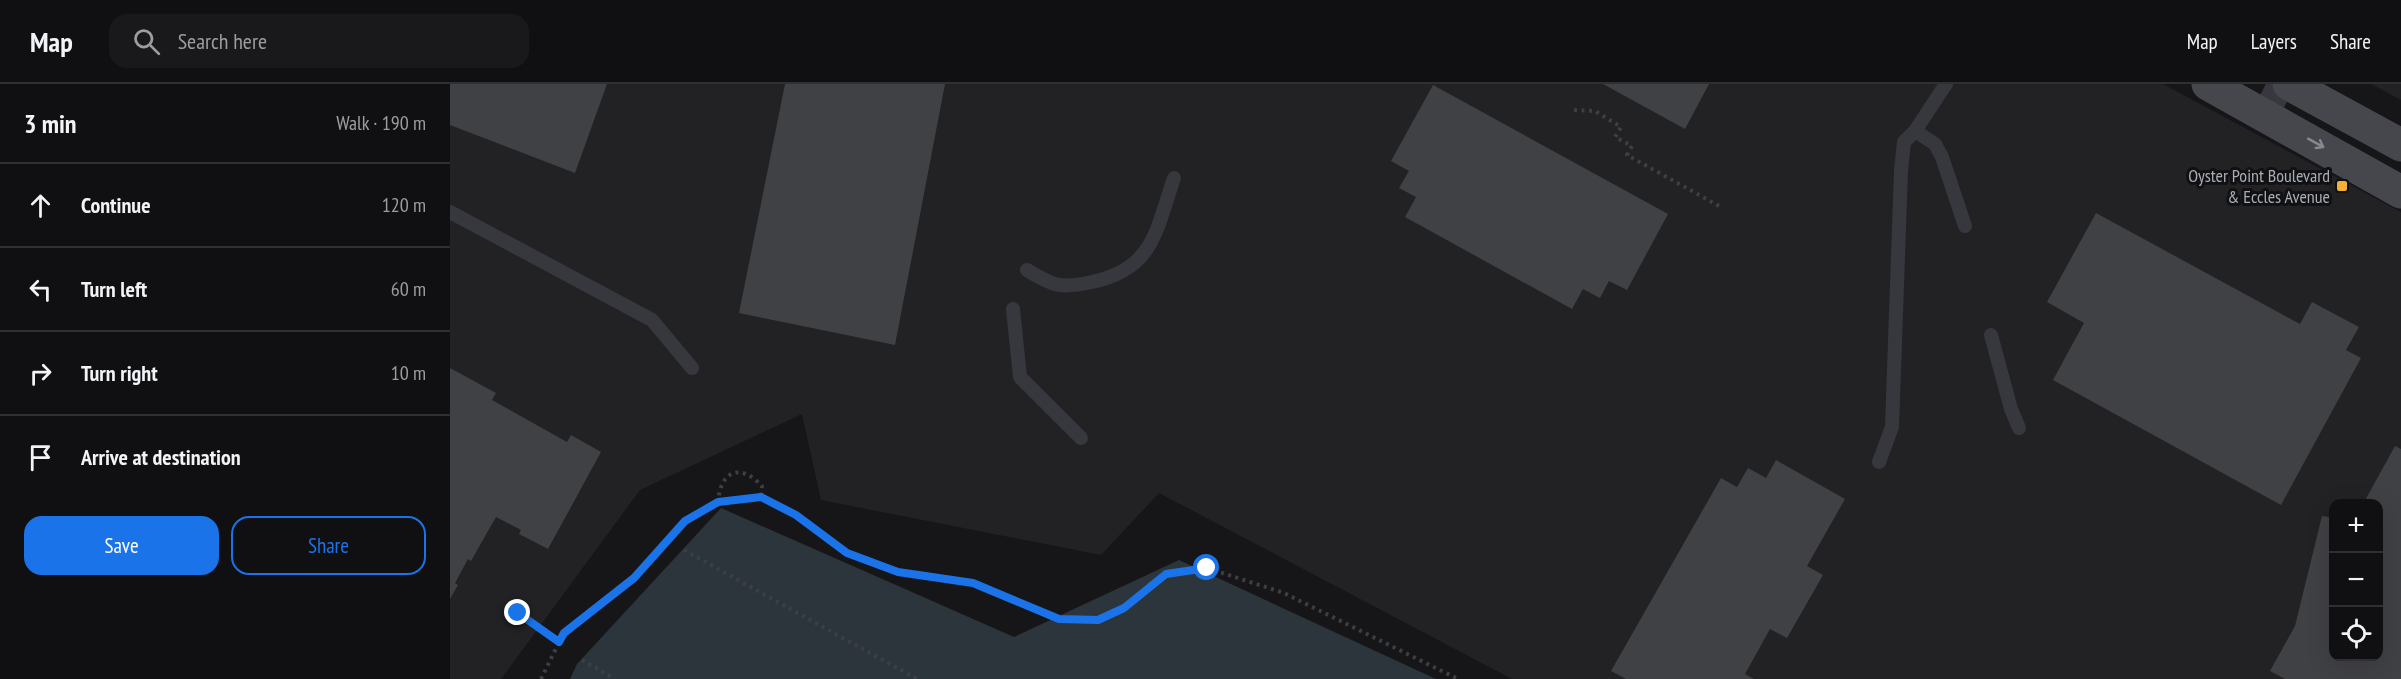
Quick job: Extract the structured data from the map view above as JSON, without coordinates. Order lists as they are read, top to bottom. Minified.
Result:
{"places":{"transit":["Oyster Point Boulevard & Eccles Avenue"]},"page":{"header":"Map","search":"Search here","nav":["Map","Layers","Share"],"heading":["3 min","Walk · 190 m"],"list":[["Continue","120 m"],["Turn left","60 m"],["Turn right","10 m"],"Arrive at destination"],"buttons":["Save","Share"],"map_buttons":["+","−"]}}
